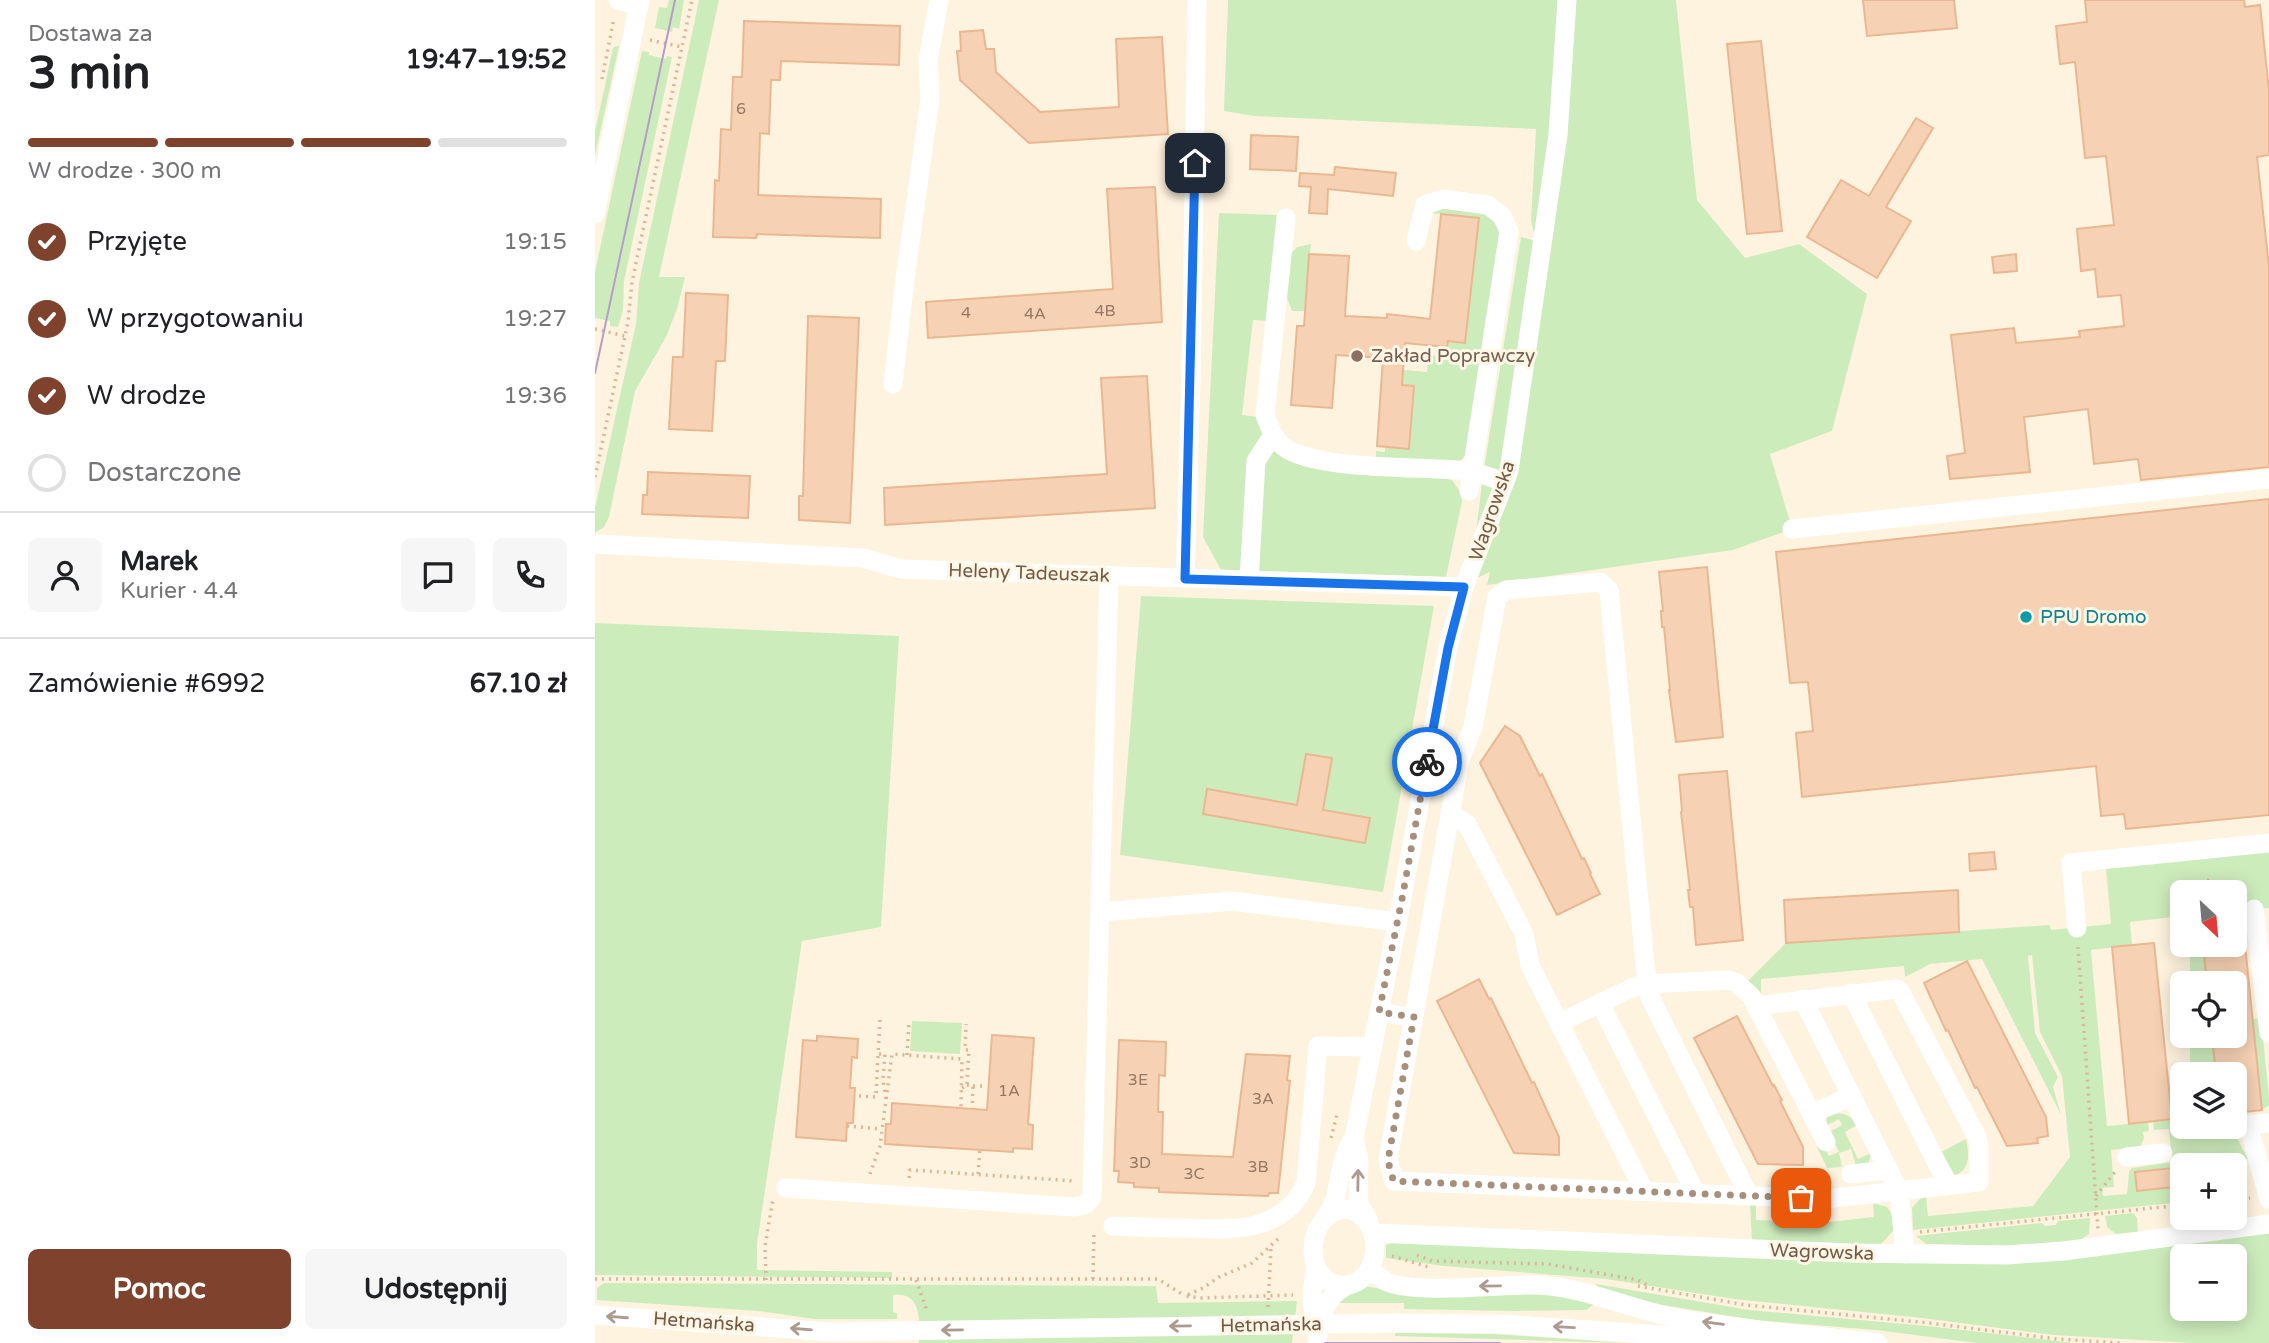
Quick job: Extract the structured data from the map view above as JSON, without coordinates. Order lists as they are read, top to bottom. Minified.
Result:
{"streets":{"street":["Wagrowska","Heleny Tadeuszak","Hetmańska"]},"crossings":[["Wagrowska","Heleny Tadeuszak"]],"places":["Zakład Poprawczy","PPU Dromo"],"house_numbers":["6","4B","4","4A","3E","1A","3A","3D","3B","3C"],"north":"bottom right","page":{"heading":["3 min","Dostawa za","19:47–19:52"],"panel":["Marek","Kurier · 4.4","Zamówienie #6992","67.10 zł"],"bar":"W drodze · 300 m","list":[["Przyjęte","19:15"],["W przygotowaniu","19:27"],["W drodze","19:36"],"Dostarczone"],"map_buttons":["+","−"],"buttons":["Pomoc","Udostępnij"]}}
